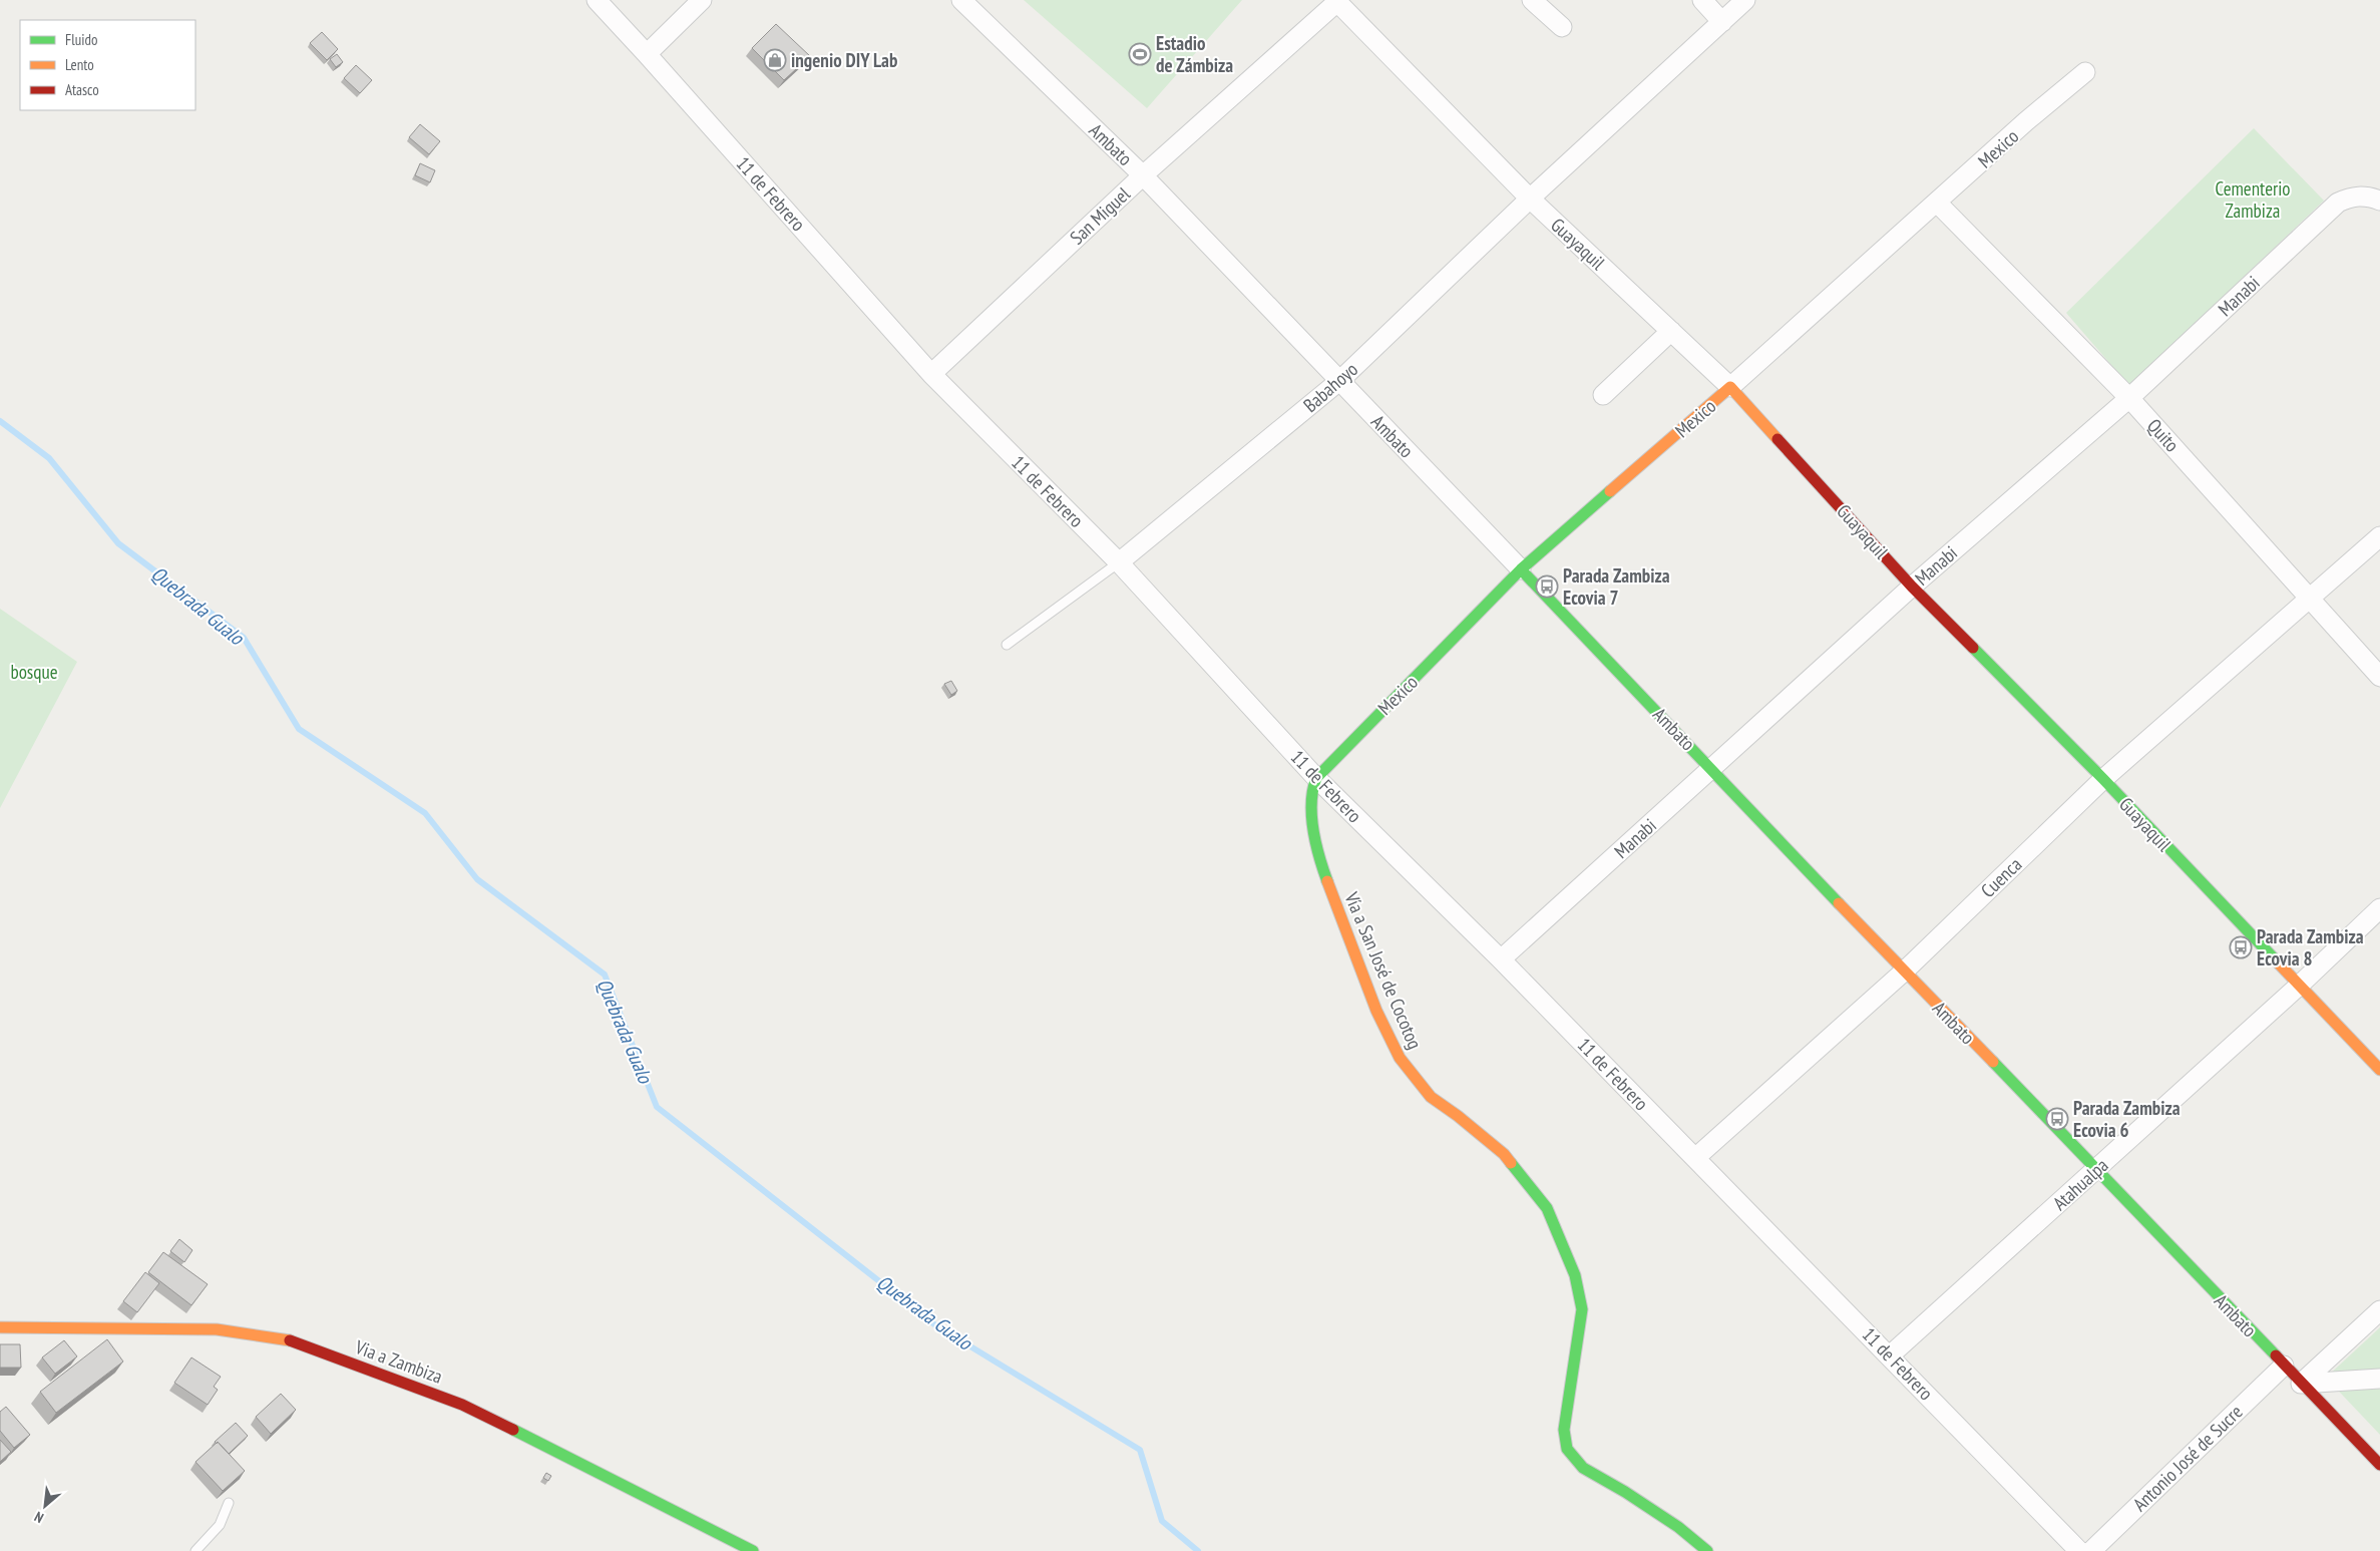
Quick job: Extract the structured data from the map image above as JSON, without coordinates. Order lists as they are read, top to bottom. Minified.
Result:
{"streets":{"street":["Ambato","Mexico","11 de Febrero","San Miguel","Guayaquil","Manabi","Babahoyo","Quito","Cuenca","Vía a San José de Cocotog","Atahualpa","Via a Zambiza","Antonio José de Sucre"]},"crossings":[["Ambato","Mexico"],["Ambato","San Miguel"],["Ambato","Manabi"],["Ambato","Babahoyo"],["Ambato","Cuenca"],["Ambato","Atahualpa"],["Ambato","Antonio José de Sucre"],["Mexico","11 de Febrero"],["Mexico","Guayaquil"],["Mexico","Quito"],["Mexico","Vía a San José de Cocotog"],["11 de Febrero","San Miguel"],["11 de Febrero","Manabi"],["11 de Febrero","Babahoyo"],["11 de Febrero","Cuenca"],["11 de Febrero","Vía a San José de Cocotog"],["11 de Febrero","Atahualpa"],["San Miguel","Guayaquil"],["Guayaquil","Manabi"],["Guayaquil","Babahoyo"],["Guayaquil","Cuenca"],["Guayaquil","Atahualpa"],["Manabi","Quito"],["Quito","Cuenca"]],"water":["Quebrada Gualo"],"parks":["Cementerio Zambiza","bosque"],"places":{"sports":["Estadio de Zámbiza"],"shop":["ingenio DIY Lab"],"bus stop":["Parada Zambiza Ecovia 7","Parada Zambiza Ecovia 8","Parada Zambiza Ecovia 6"]},"legend":["Fluido","Lento","Atasco"],"north":"bottom left"}
